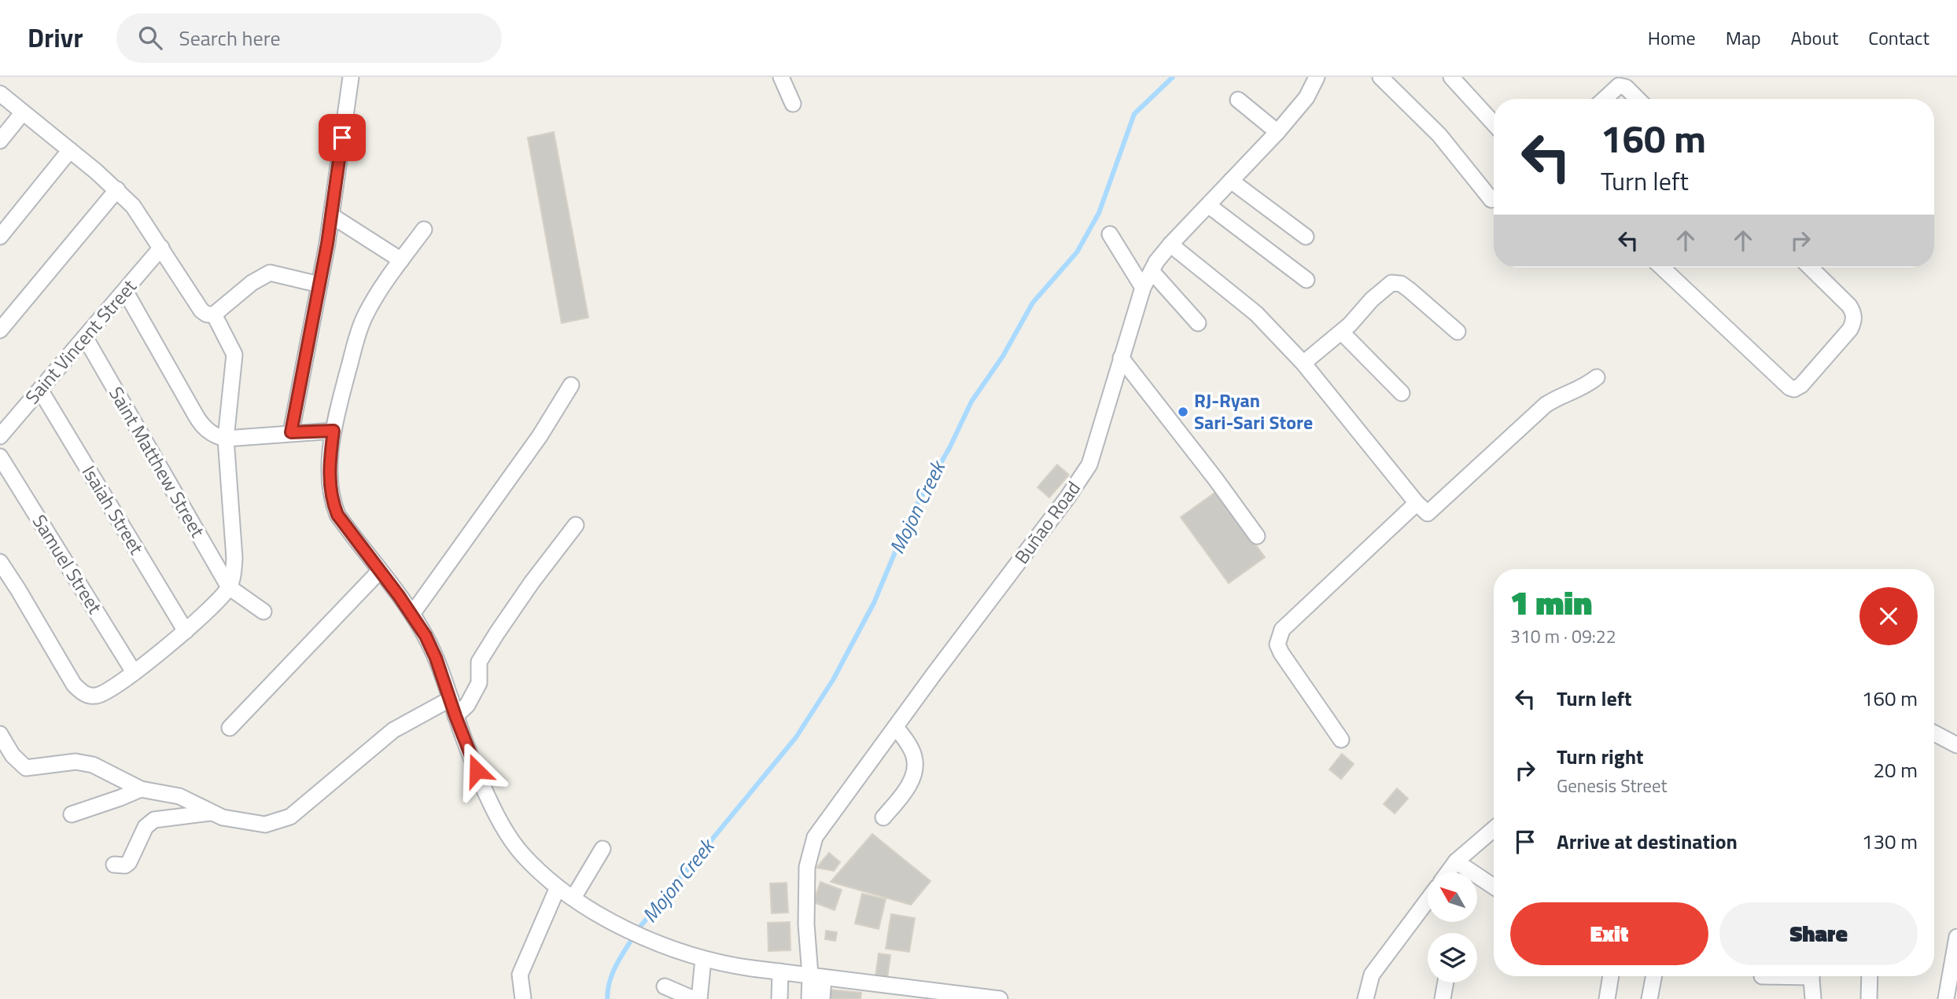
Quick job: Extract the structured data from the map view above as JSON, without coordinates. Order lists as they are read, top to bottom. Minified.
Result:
{"streets":{"street":["Saint Vincent Street","Saint Matthew Street","Isaiah Street","Buñao Road","Samuel Street"]},"crossings":[["Saint Vincent Street","Saint Matthew Street"],["Saint Vincent Street","Isaiah Street"]],"water":["Mojon Creek"],"places":["RJ-Ryan Sari-Sari Store"],"north":"top left","page":{"header":"Drivr","search":"Search here","nav":["Home","Map","About","Contact"],"turn":["160 m","Turn left"],"heading":["1 min","310 m · 09:22"],"list":[{"name":"Turn left","value":"160 m"},{"name":"Turn right","note":"Genesis Street","value":"20 m"},{"name":"Arrive at destination","value":"130 m"}],"buttons":["Exit","Share"]}}
